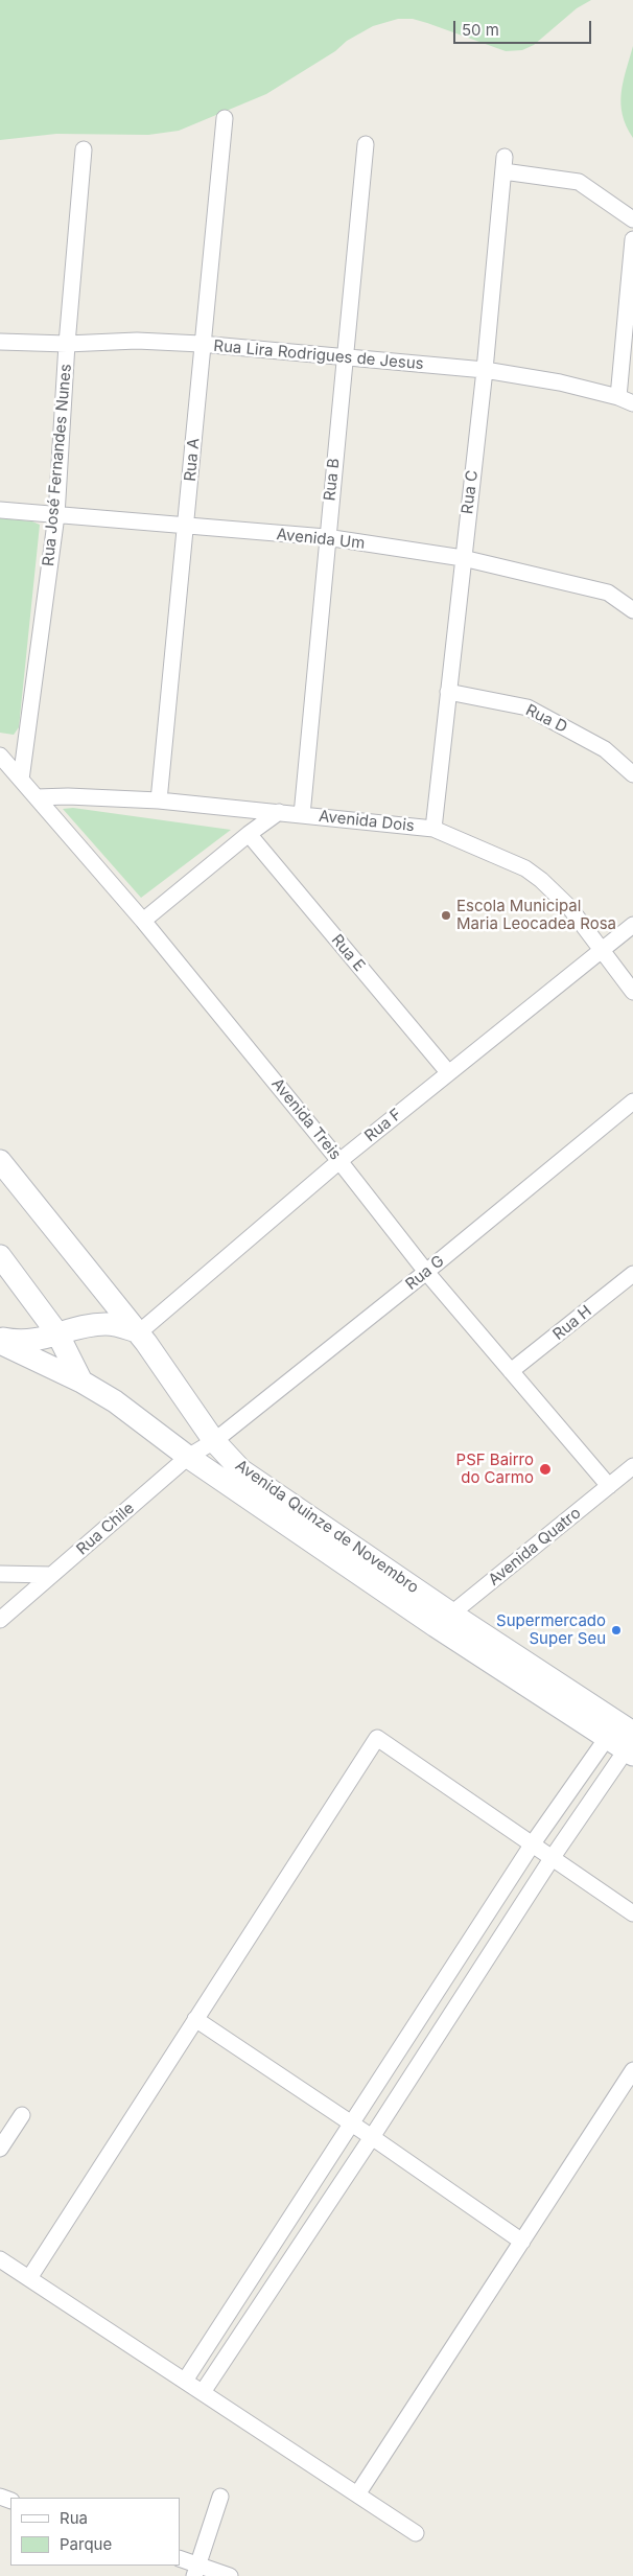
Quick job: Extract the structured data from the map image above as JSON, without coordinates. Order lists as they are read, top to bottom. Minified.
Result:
{"streets":{"main road":["Avenida Quinze de Novembro"],"street":["Rua Lira Rodrigues de Jesus","Rua A","Rua José Fernandes Nunes","Rua B","Rua C","Avenida Um","Rua D","Avenida Dois","Rua E","Avenida Treis","Rua F","Rua G","Rua H","Rua Chile","Avenida Quatro"]},"crossings":[["Rua Lira Rodrigues de Jesus","Rua A"],["Rua Lira Rodrigues de Jesus","Rua José Fernandes Nunes"],["Rua Lira Rodrigues de Jesus","Rua B"],["Rua Lira Rodrigues de Jesus","Rua C"],["Rua A","Avenida Um"],["Rua A","Avenida Dois"],["Rua José Fernandes Nunes","Avenida Um"],["Rua José Fernandes Nunes","Avenida Treis"],["Rua B","Avenida Um"],["Rua B","Avenida Dois"],["Rua C","Avenida Um"],["Rua C","Rua D"],["Rua C","Avenida Dois"],["Avenida Dois","Avenida Treis"],["Avenida Dois","Rua F"],["Rua E","Rua F"],["Avenida Treis","Rua F"],["Avenida Treis","Rua G"],["Avenida Treis","Rua H"],["Avenida Treis","Avenida Quatro"],["Rua F","Avenida Quinze de Novembro"],["Rua G","Avenida Quinze de Novembro"],["Rua G","Rua Chile"],["Avenida Quinze de Novembro","Rua Chile"],["Avenida Quinze de Novembro","Avenida Quatro"]],"places":["Escola Municipal Maria Leocadea Rosa","PSF Bairro do Carmo","Supermercado Super Seu"],"legend":["Rua","Parque"],"scale_bar":"50 m"}
